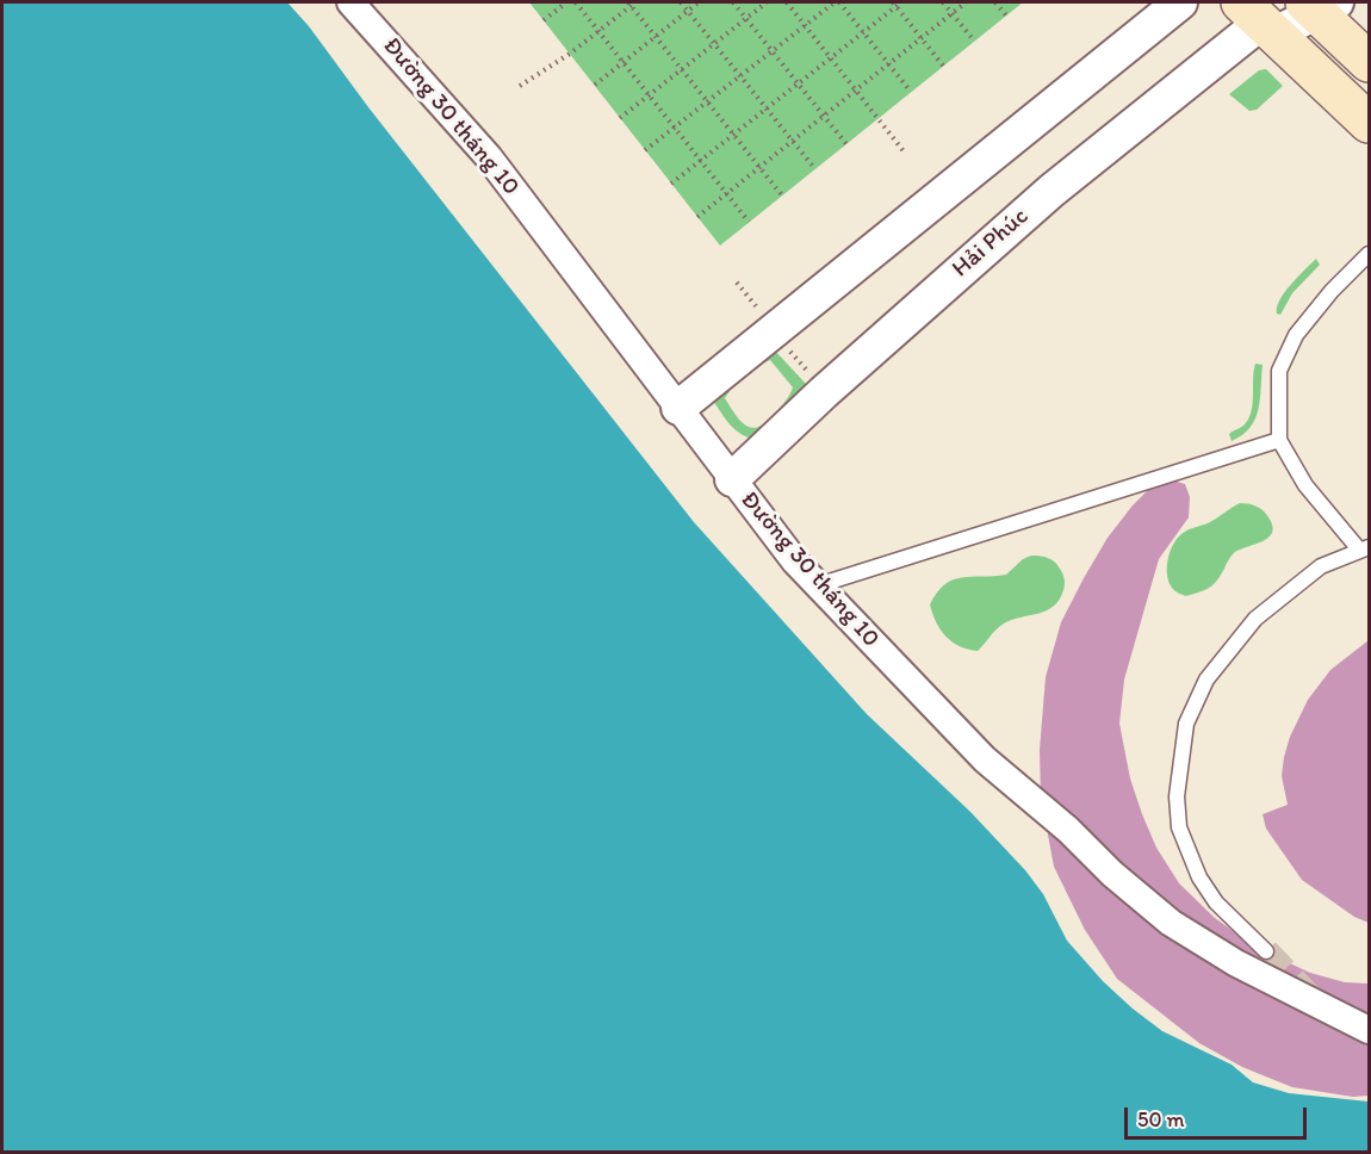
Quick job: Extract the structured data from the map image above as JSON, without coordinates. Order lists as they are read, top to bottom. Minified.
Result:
{"streets":{"street":["Đường 30 tháng 10","Hải Phúc"]},"crossings":[["Đường 30 tháng 10","Hải Phúc"]],"scale_bar":"50 m"}
